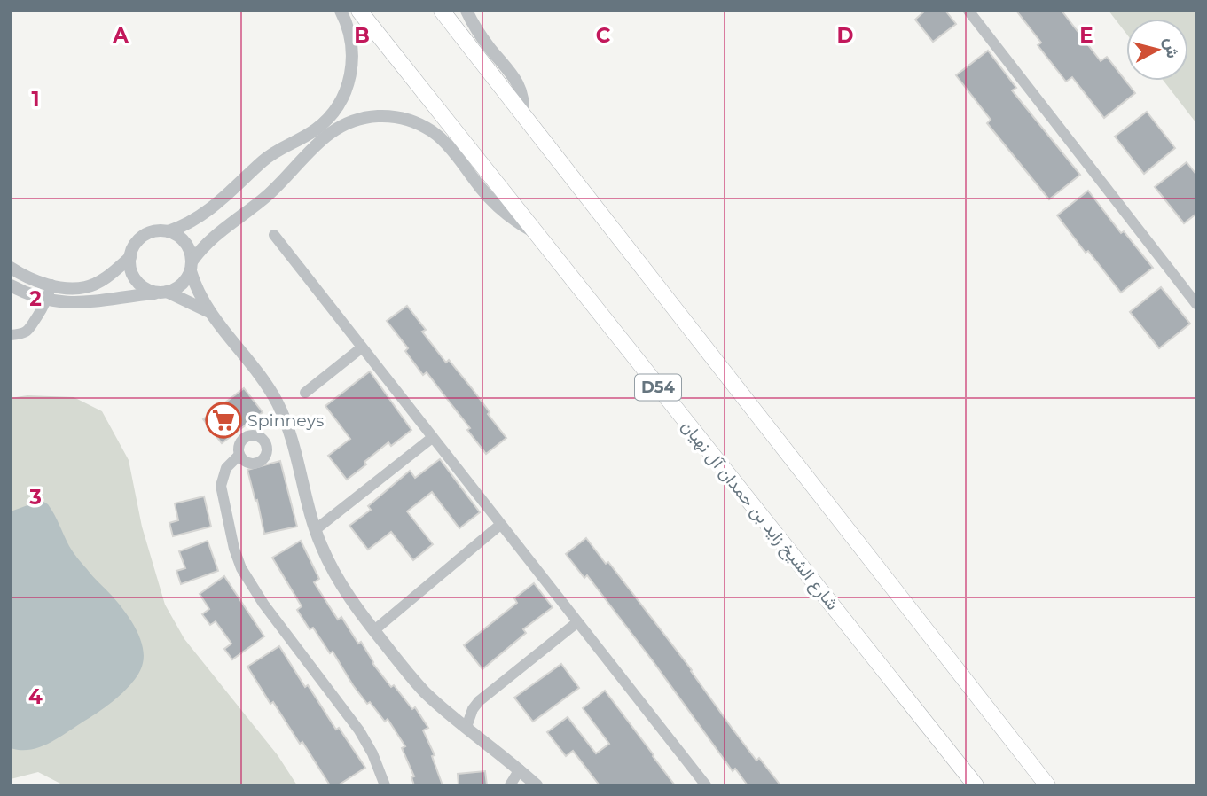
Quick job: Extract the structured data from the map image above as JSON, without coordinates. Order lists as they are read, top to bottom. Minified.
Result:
{"streets":{"main road":["D54","شارع الشيخ زايد بن حمدان آل نهيان"]},"places":{"supermarket":["Spinneys"]},"north":"right","grid":{"columns":["A","B","C","D","E"],"rows":["1","2","3","4"]}}
